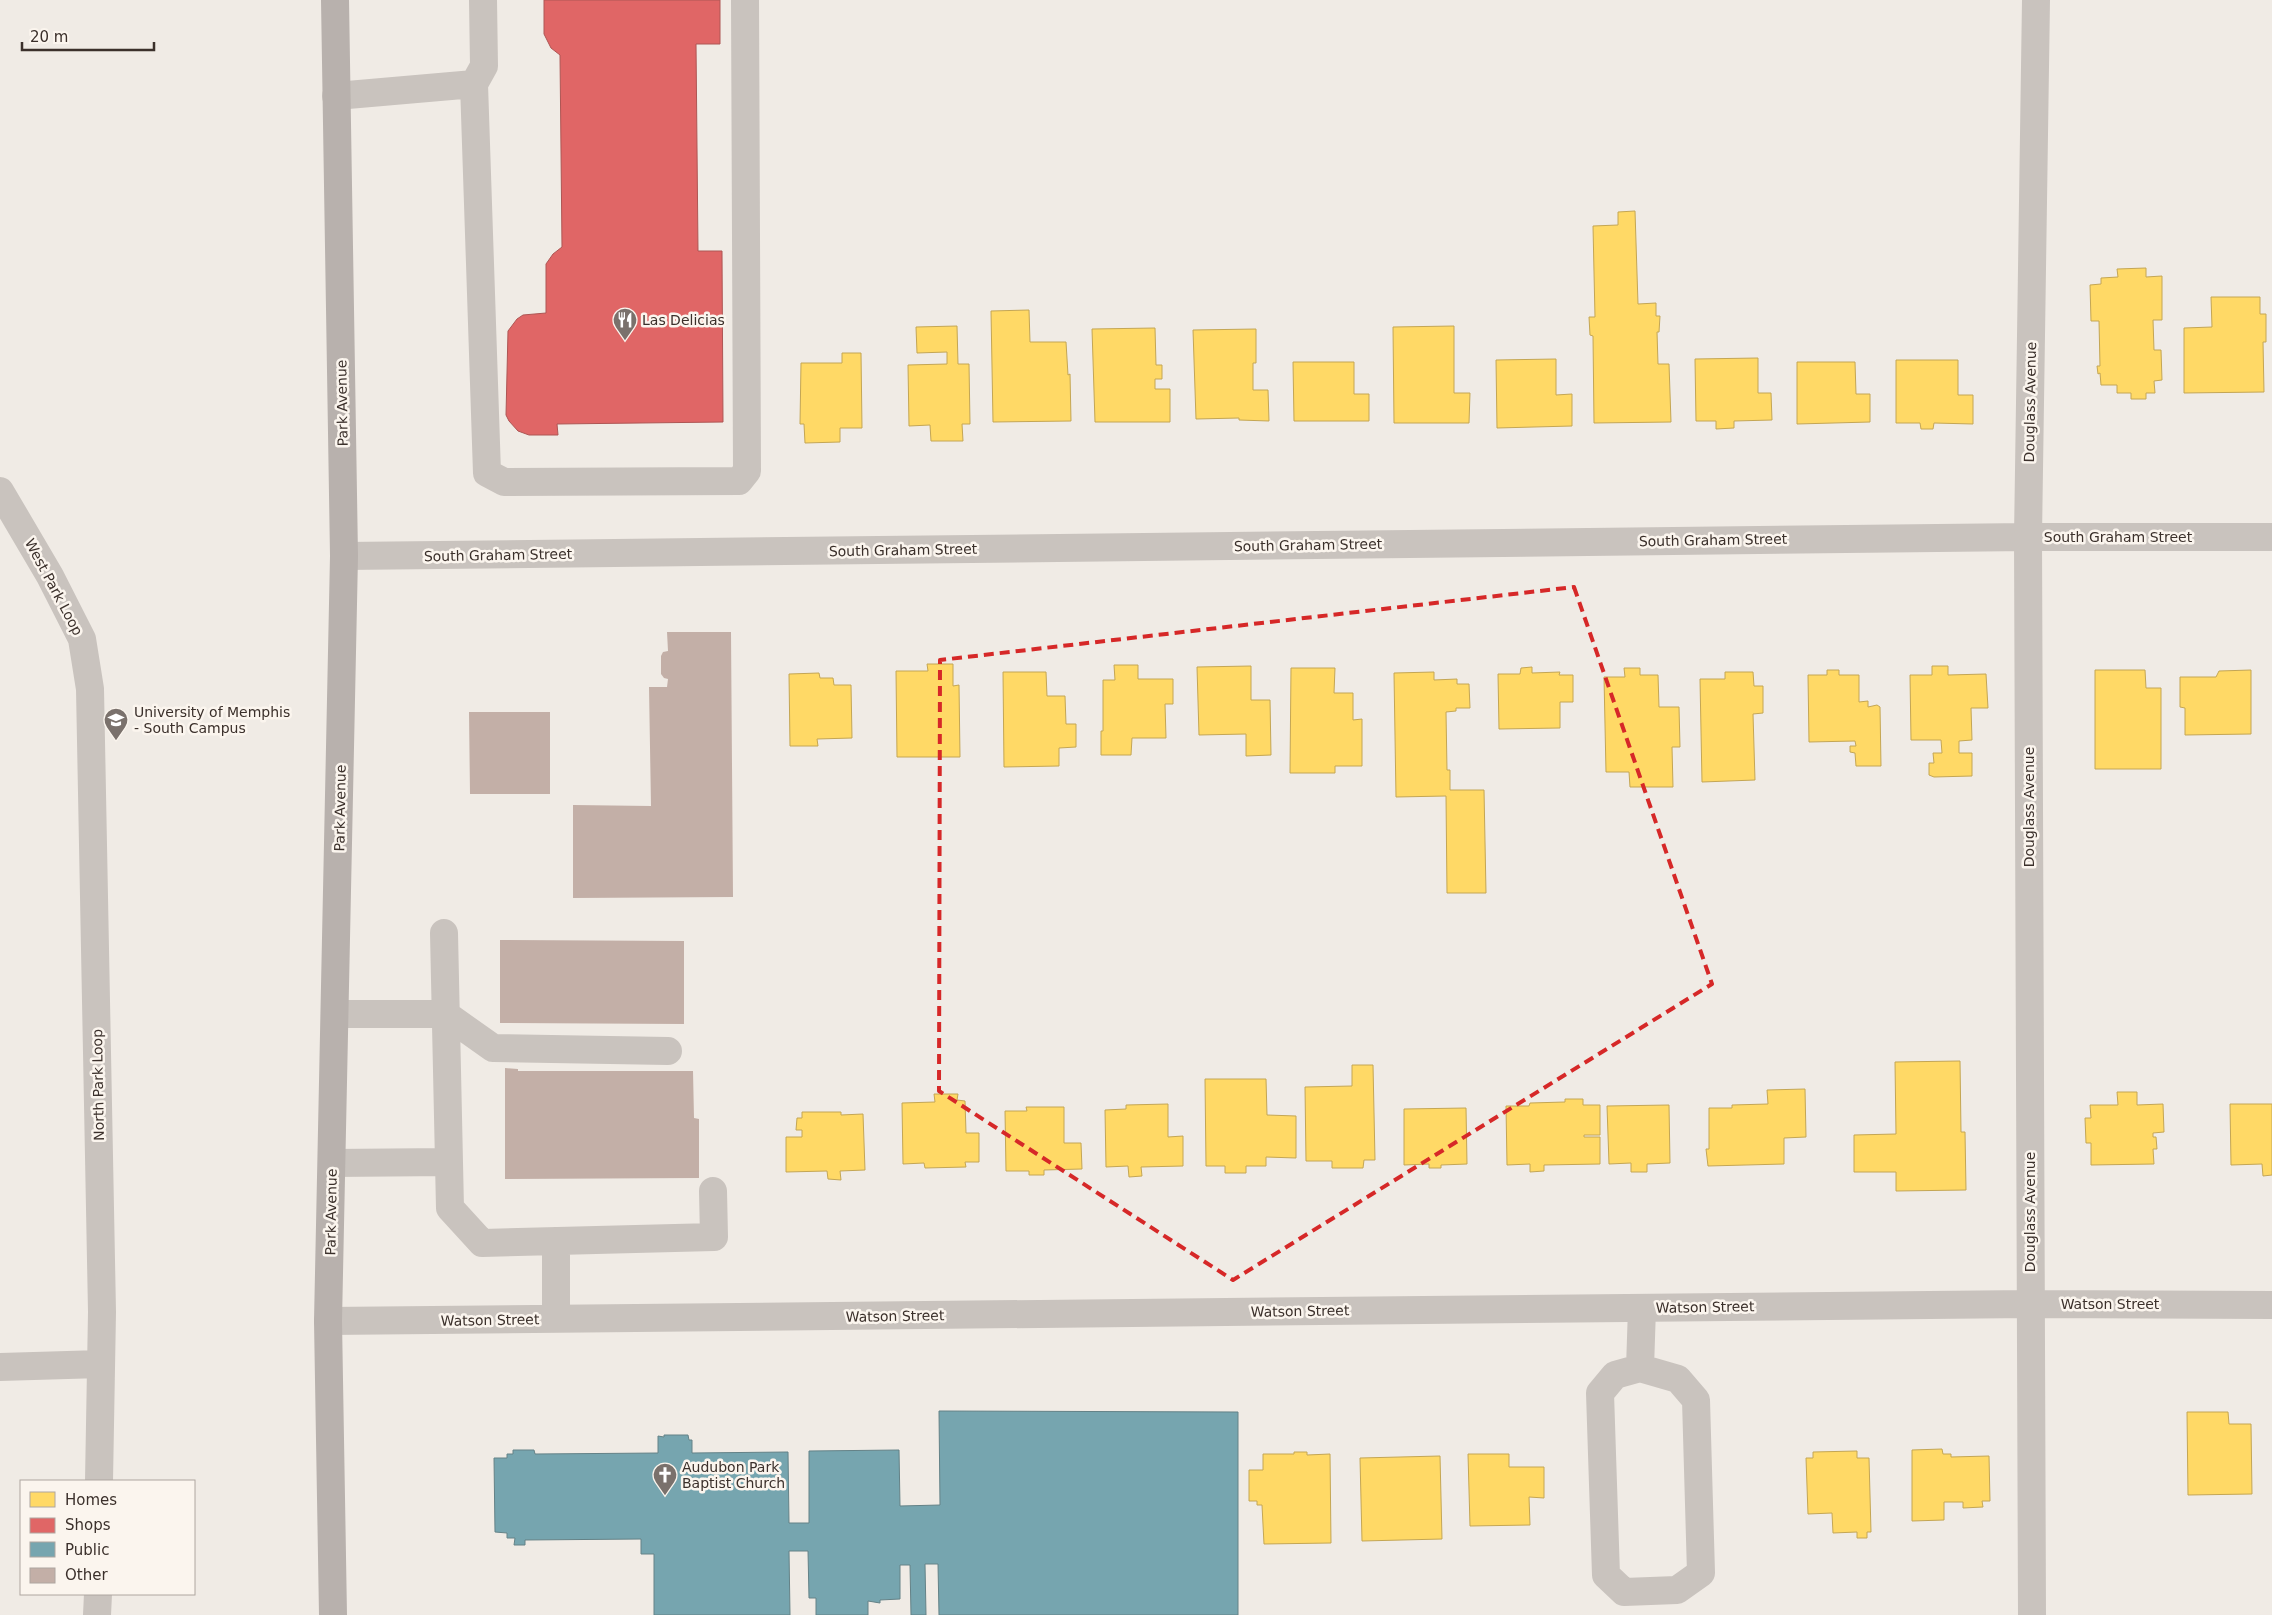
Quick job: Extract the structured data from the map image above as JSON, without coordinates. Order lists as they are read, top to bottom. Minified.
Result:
{"streets":{"main road":["Park Avenue"],"street":["Douglass Avenue","South Graham Street","West Park Loop","North Park Loop","Watson Street"]},"crossings":[["Douglass Avenue","South Graham Street"],["Douglass Avenue","Watson Street"],["Park Avenue","South Graham Street"],["Park Avenue","Watson Street"],["West Park Loop","North Park Loop"]],"places":{"restaurant":["Las Delicias"],"school or university":["University of Memphis - South Campus"],"church":["Audubon Park Baptist Church"]},"legend":["Homes","Shops","Public","Other"],"scale_bar":"20 m"}
